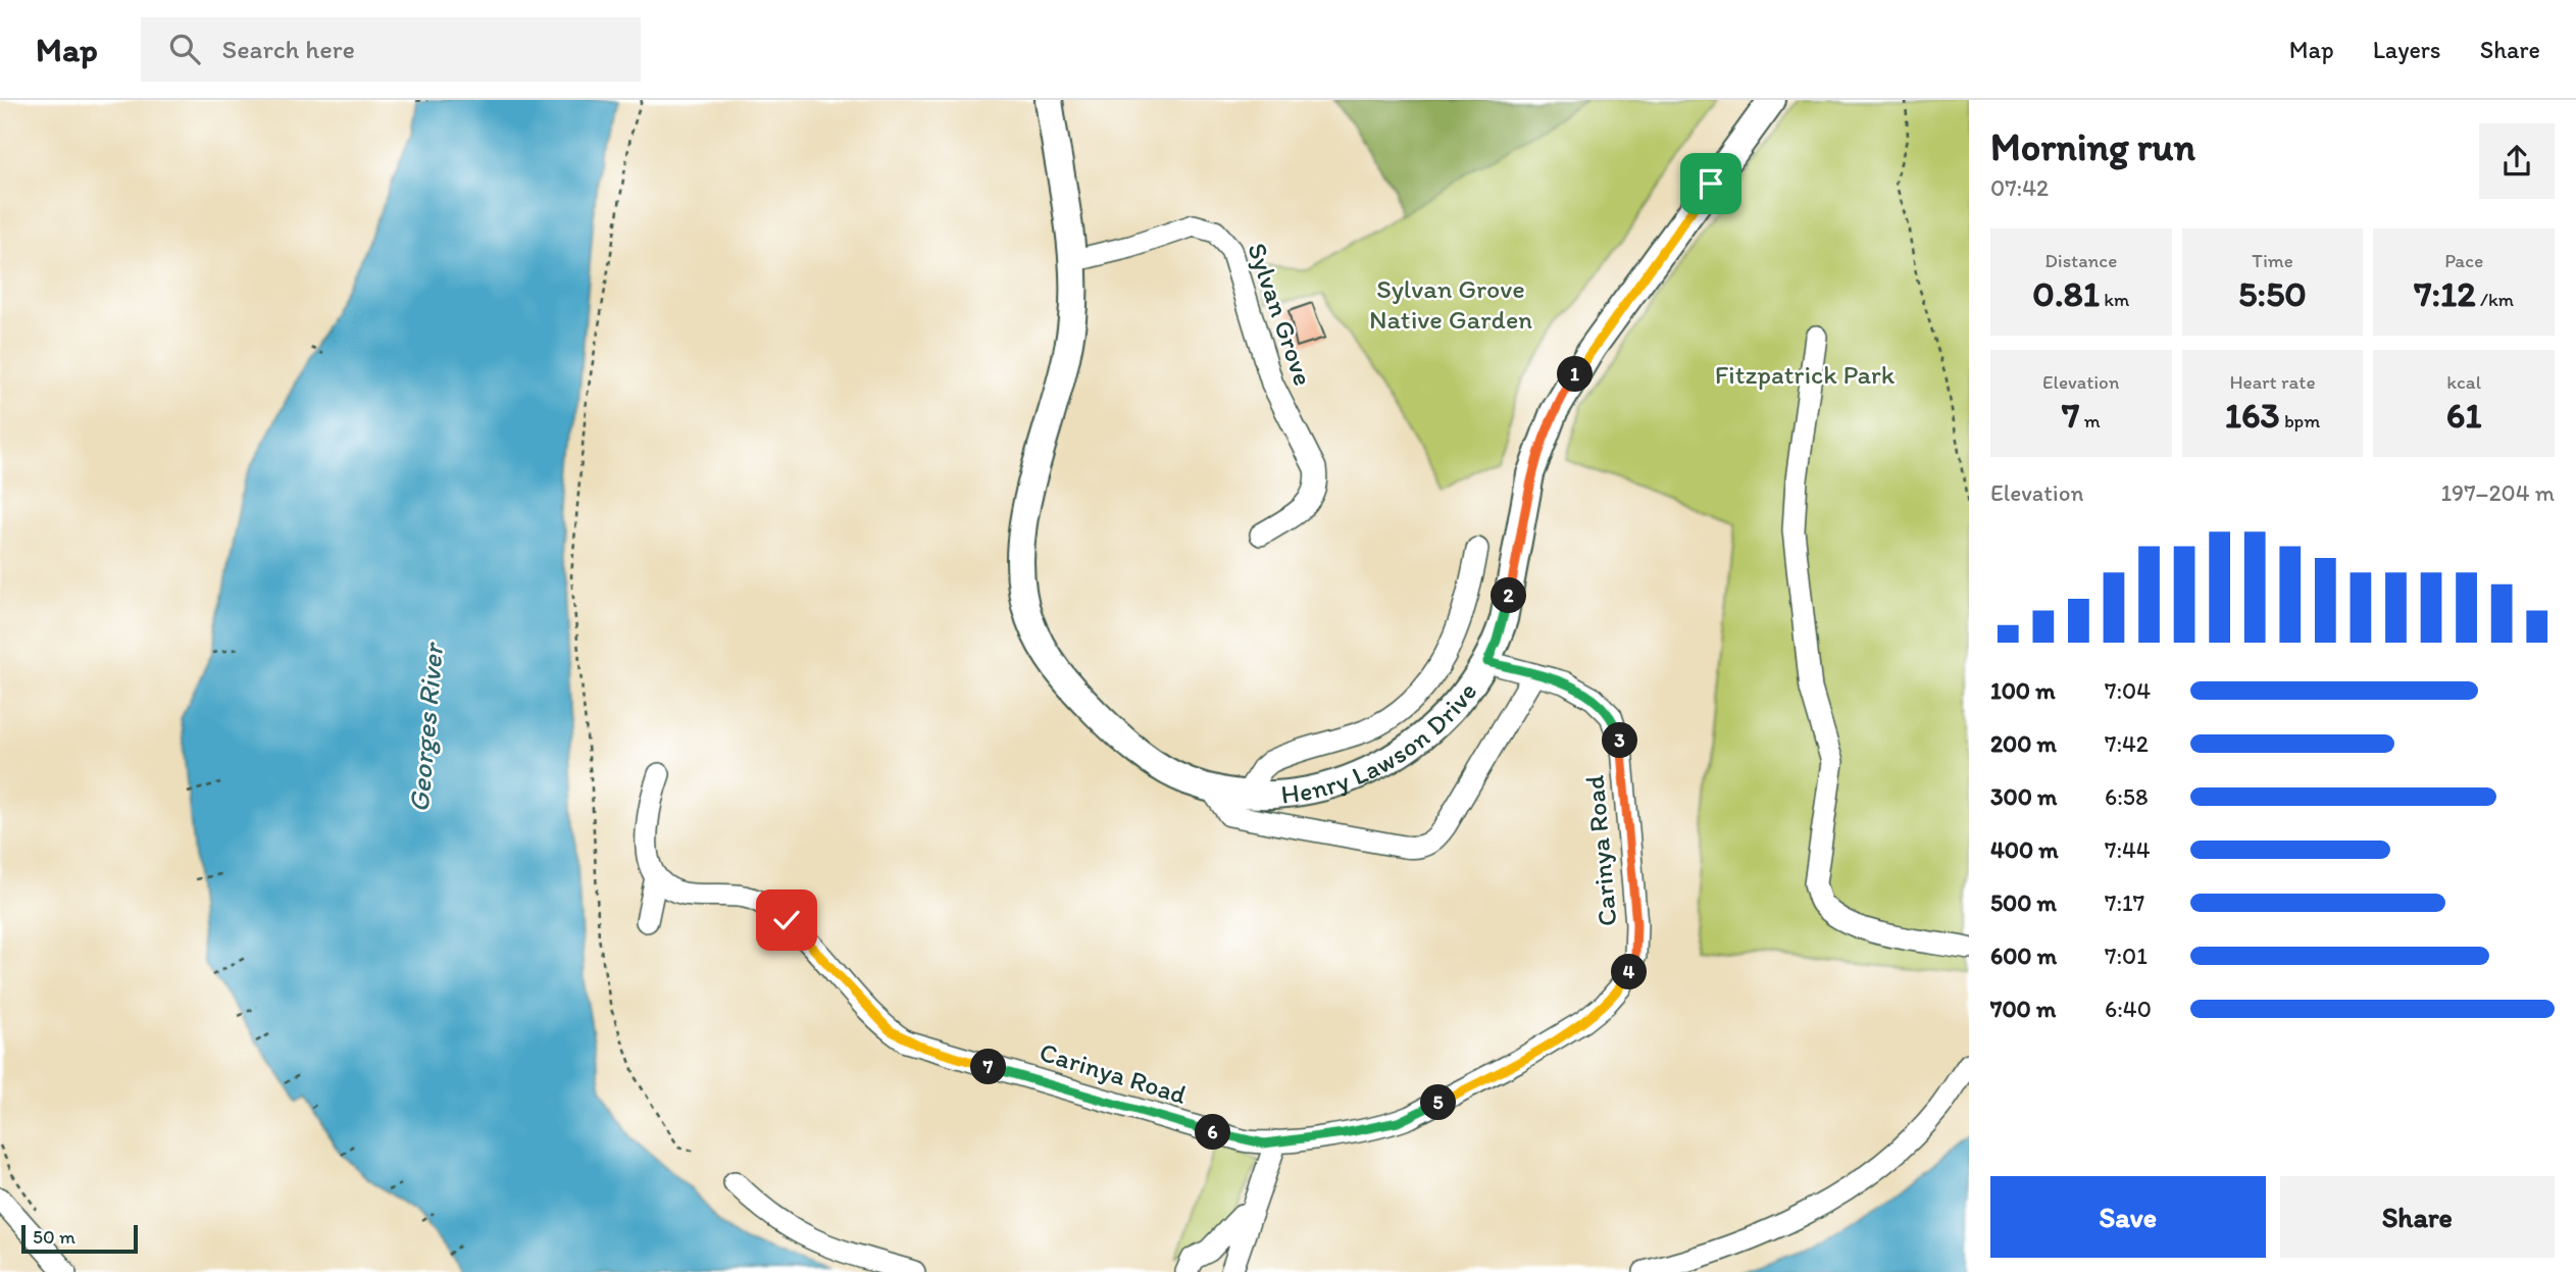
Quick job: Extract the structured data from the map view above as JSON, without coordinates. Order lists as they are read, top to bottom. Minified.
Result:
{"streets":{"main road":["Henry Lawson Drive"],"street":["Sylvan Grove","Carinya Road"]},"crossings":[["Sylvan Grove","Henry Lawson Drive"],["Henry Lawson Drive","Carinya Road"]],"water":["Georges River"],"parks":["Sylvan Grove Native Garden","Fitzpatrick Park"],"scale_bar":"50 m","page":{"header":"Map","search":"Search here","nav":["Map","Layers","Share"],"heading":["Morning run","07:42"],"stats":[["Distance","0.81 km"],["Time","5:50"],["Pace","7:12 /km"],["Elevation","7 m"],["Heart rate","163 bpm"],["kcal","61"]],"pins":["1","2","3","4","7","5","6"],"chart":["Elevation","197–204 m"],"list":[{"name":"100 m","note":"7:04"},{"name":"200 m","note":"7:42"},{"name":"300 m","note":"6:58"},{"name":"400 m","note":"7:44"},{"name":"500 m","note":"7:17"},{"name":"600 m","note":"7:01"},{"name":"700 m","note":"6:40"}],"buttons":["Save","Share"],"scale":"50 m"}}
